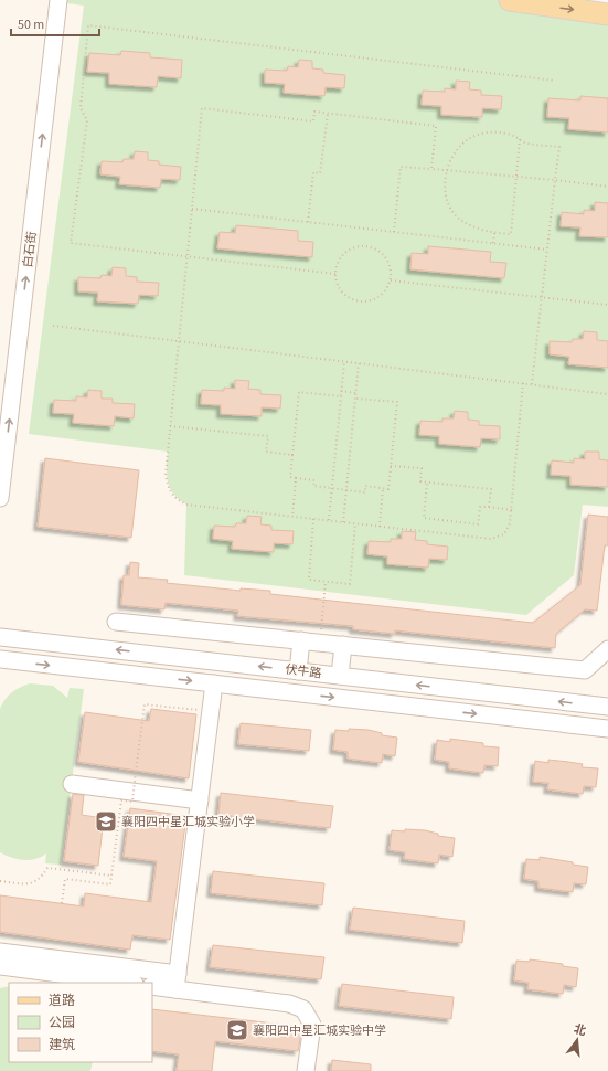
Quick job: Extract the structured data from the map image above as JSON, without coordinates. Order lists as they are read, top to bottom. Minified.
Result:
{"streets":{"street":["白石街","伏牛路"]},"one_way":["白石街"],"places":{"school or university":["襄阳四中星汇城实验小学","襄阳四中星汇城实验中学"]},"legend":["道路","公园","建筑"],"scale_bar":"50 m","north":"top"}
